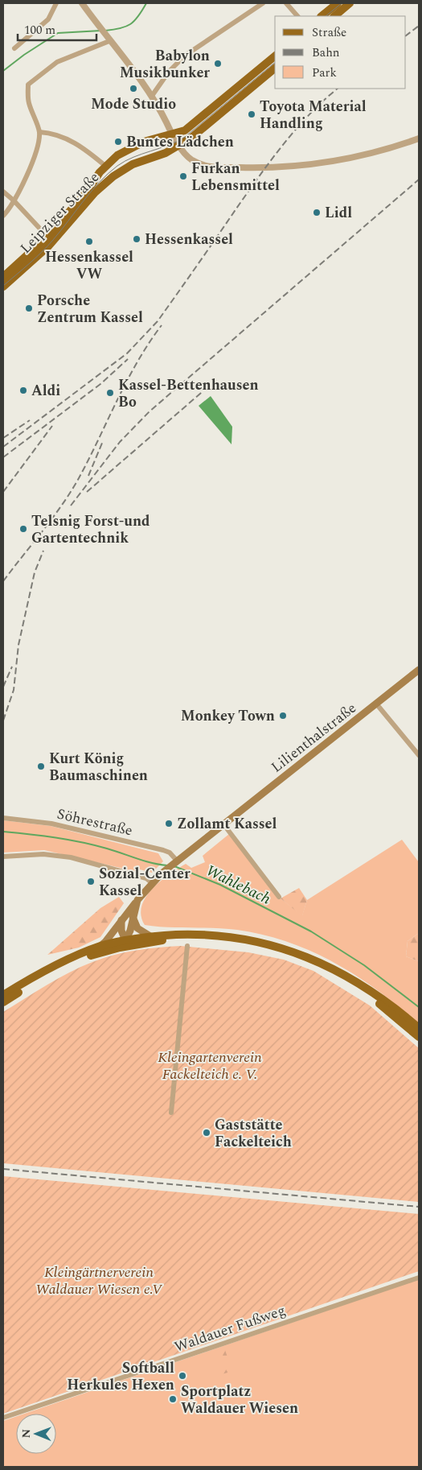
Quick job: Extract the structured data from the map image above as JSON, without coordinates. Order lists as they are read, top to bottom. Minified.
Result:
{"streets":{"main road":["Leipziger Straße","Lilienthalstraße"],"street":["Söhrestraße","Waldauer Fußweg"]},"crossings":[["Lilienthalstraße","Söhrestraße"]],"water":["Wahlebach"],"parks":["Kleingartenverein Fackelteich e. V.","Kleingärtnerverein Waldauer Wiesen e.V"],"places":["Babylon Musikbunker","Mode Studio","Toyota Material Handling","Buntes Lädchen","Furkan Lebensmittel","Lidl","Hessenkassel","Hessenkassel VW","Porsche Zentrum Kassel","Aldi","Kassel-Bettenhausen Bo","Telsnig Forst-und Gartentechnik","Monkey Town","Kurt König Baumaschinen","Zollamt Kassel","Sozial-Center Kassel","Gaststätte Fackelteich","Softball Herkules Hexen","Sportplatz Waldauer Wiesen"],"legend":["Straße","Bahn","Park"],"scale_bar":"100 m","north":"left"}
